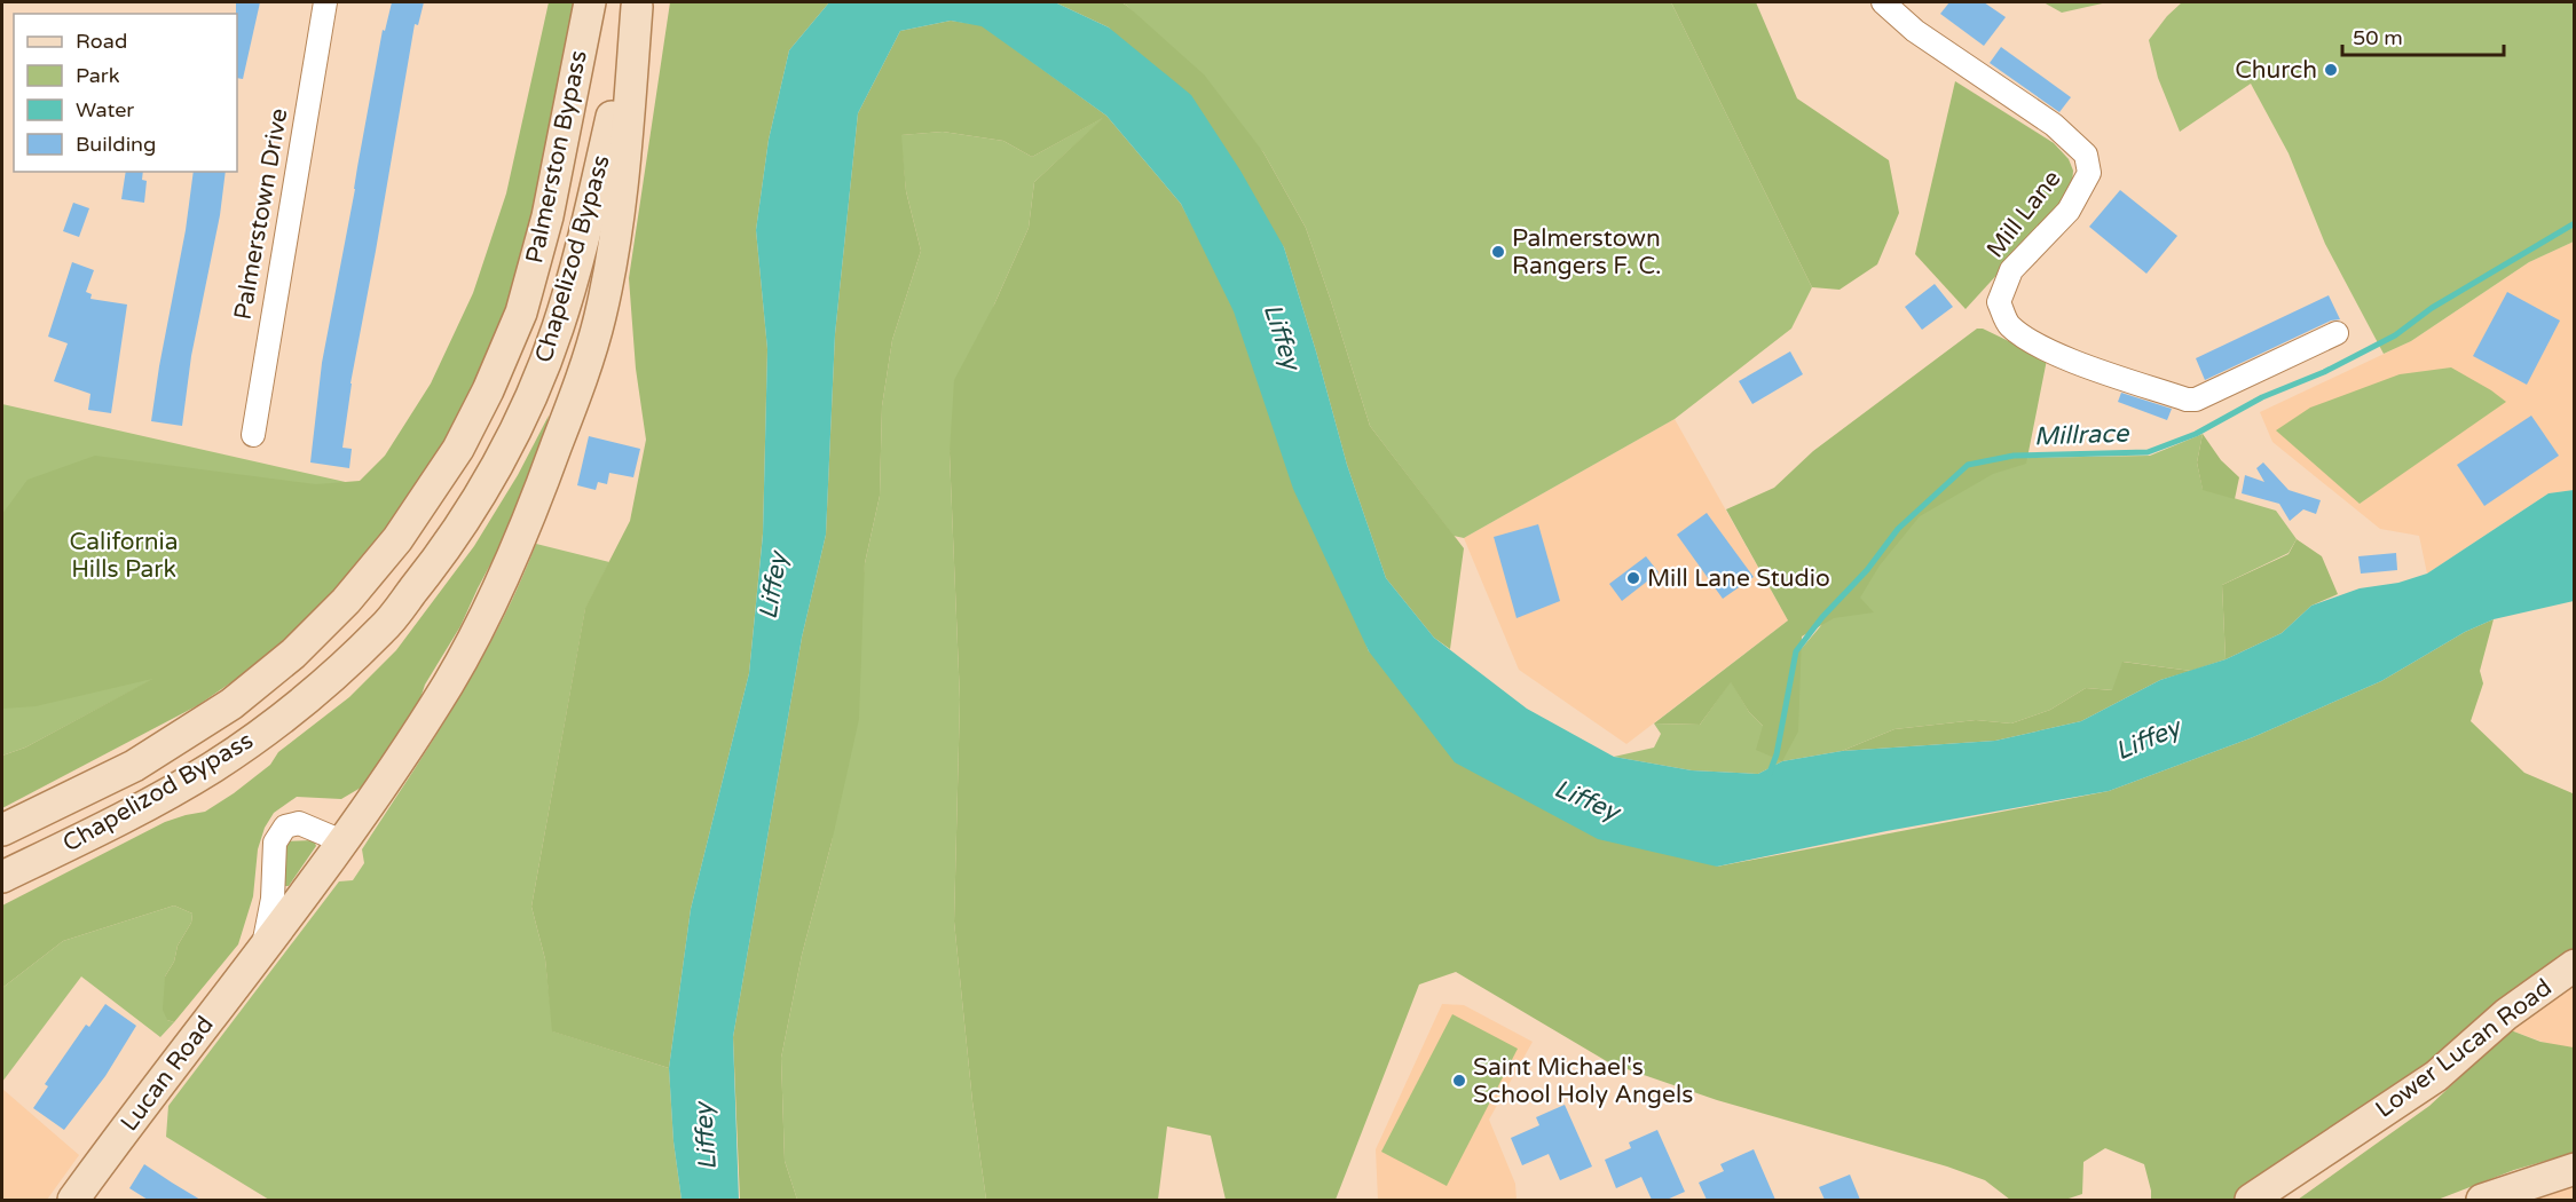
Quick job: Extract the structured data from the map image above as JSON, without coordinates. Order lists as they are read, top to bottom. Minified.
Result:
{"streets":{"main road":["Palmerston Bypass","Chapelizod Bypass","Lower Lucan Road","Lucan Road"],"street":["Palmerstown Drive","Mill Lane"]},"crossings":[["Palmerston Bypass","Chapelizod Bypass"]],"water":["Liffey","Millrace"],"parks":["California Hills Park"],"places":["Church","Palmerstown Rangers F. C.","Mill Lane Studio","Saint Michael's School Holy Angels"],"legend":["Road","Park","Water","Building"],"scale_bar":"50 m"}
